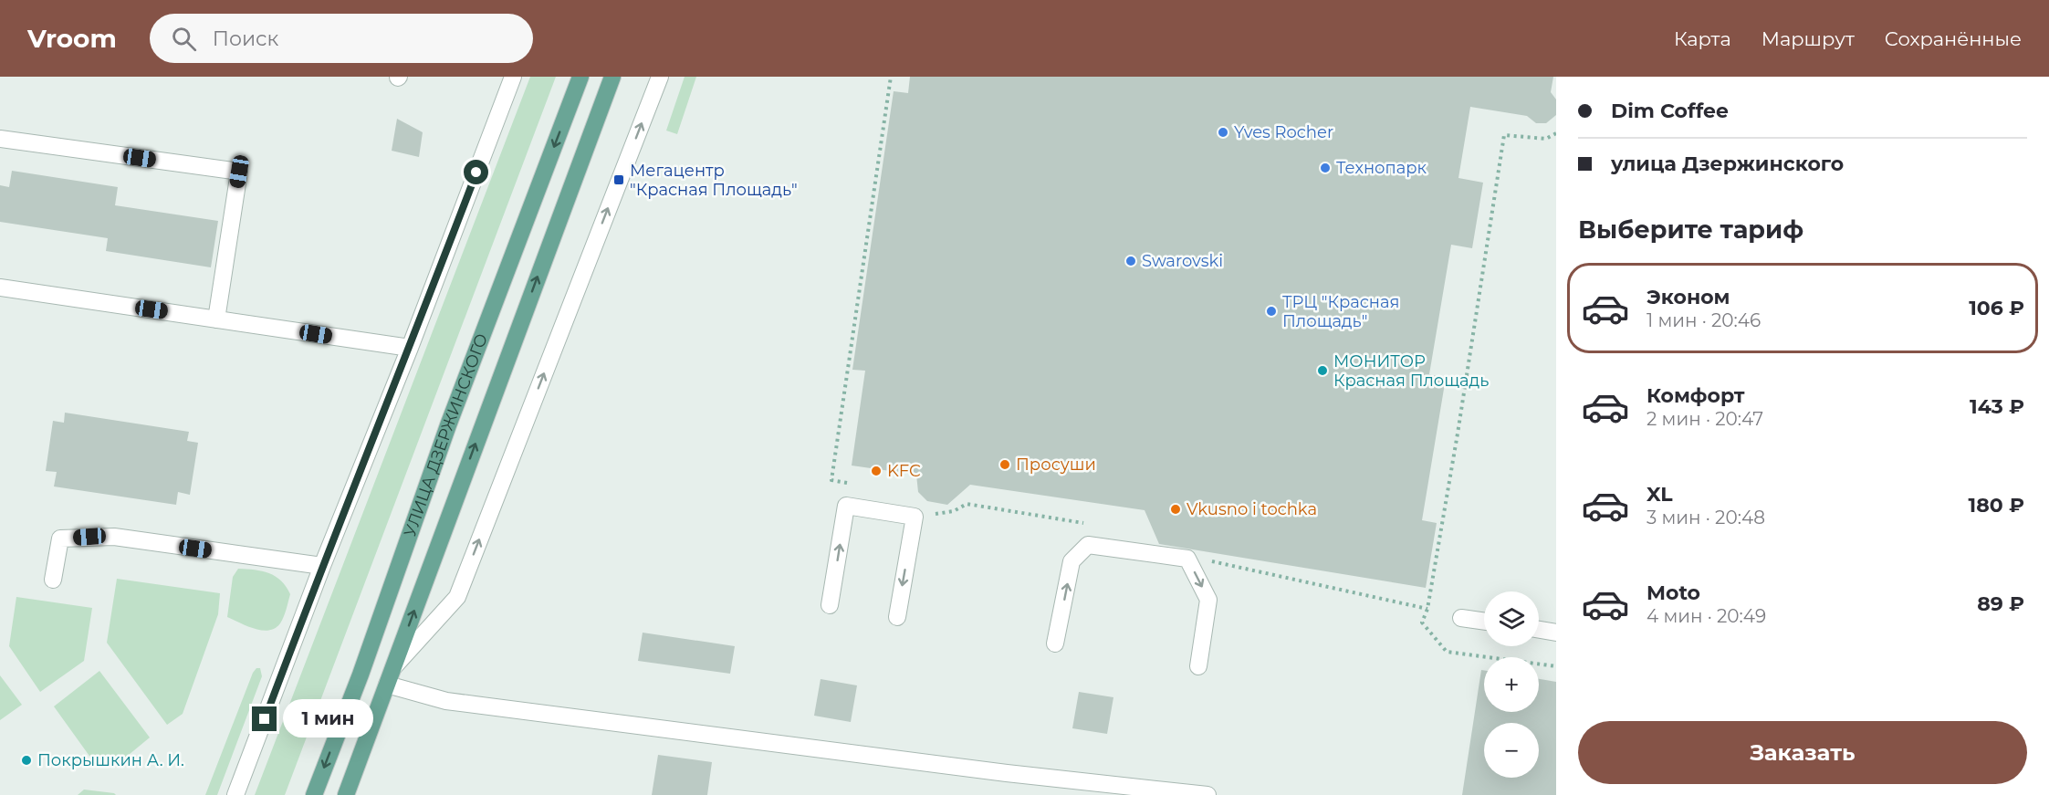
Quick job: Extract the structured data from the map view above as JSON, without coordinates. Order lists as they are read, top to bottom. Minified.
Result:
{"streets":{"main road":["УЛИЦА ДЗЕРЖИНСКОГО"]},"places":{"other":["Yves Rocher","Технопарк","Swarovski","ТРЦ \"Красная Площадь\"","МОНИТОР Красная Площадь","Просуши","KFC","Vkusno i tochka","Покрышкин А. И."],"transit":["Мегацентр \"Красная Площадь\""]},"page":{"header":"Vroom","search":"Поиск","nav":["Карта","Маршрут","Сохранённые"],"banner":["Dim Coffee","улица Дзержинского"],"heading":"Выберите тариф","list":[{"name":"Эконом","note":"1 мин · 20:46","value":"106 ₽"},{"name":"Комфорт","note":"2 мин · 20:47","value":"143 ₽"},{"name":"XL","note":"3 мин · 20:48","value":"180 ₽"},{"name":"Moto","note":"4 мин · 20:49","value":"89 ₽"}],"map_buttons":["+","−"],"bubble":"1 мин","buttons":"Заказать"}}
